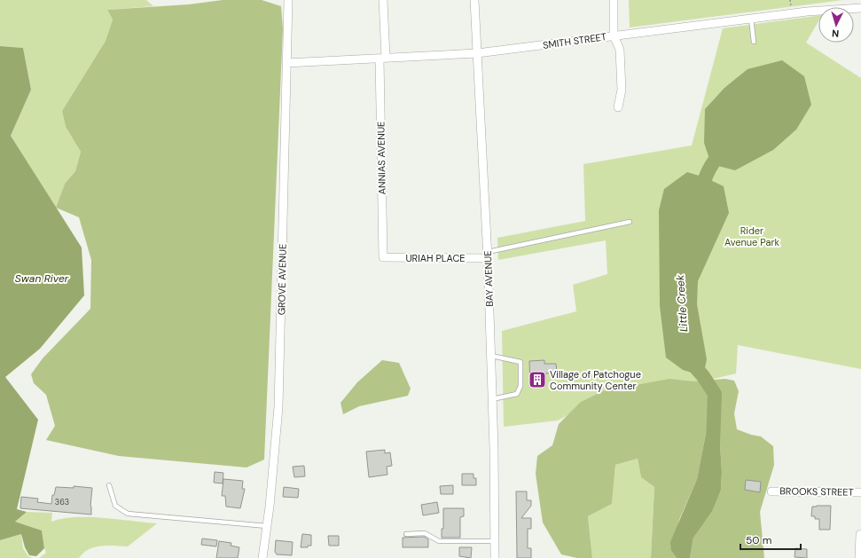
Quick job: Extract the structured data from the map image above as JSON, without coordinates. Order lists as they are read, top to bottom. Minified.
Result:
{"streets":{"street":["SMITH STREET","ANNIAS AVENUE","URIAH PLACE","BAY AVENUE","GROVE AVENUE","BROOKS STREET"]},"crossings":[["SMITH STREET","ANNIAS AVENUE"],["SMITH STREET","BAY AVENUE"],["SMITH STREET","GROVE AVENUE"],["ANNIAS AVENUE","URIAH PLACE"],["URIAH PLACE","BAY AVENUE"]],"water":["Swan River","Little Creek"],"parks":["Rider Avenue Park"],"places":{"building":["Village of Patchogue Community Center"]},"house_numbers":["363"],"scale_bar":"50 m","north":"bottom"}
